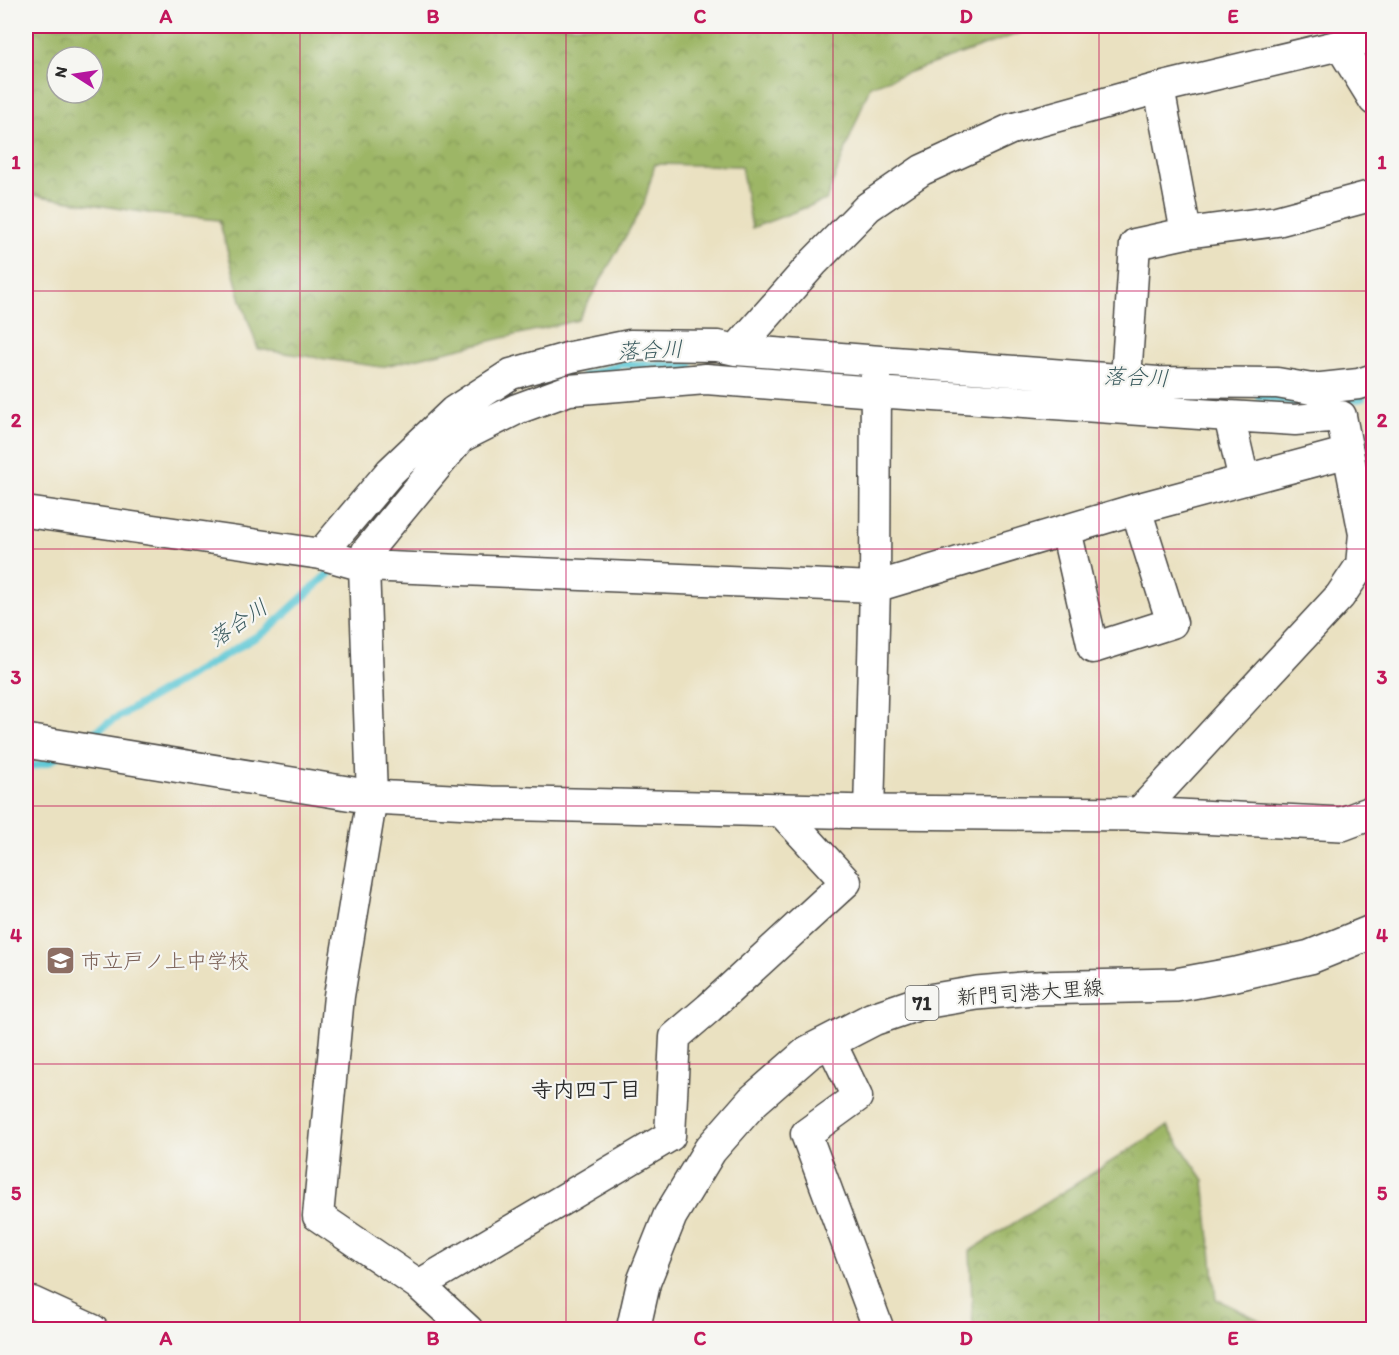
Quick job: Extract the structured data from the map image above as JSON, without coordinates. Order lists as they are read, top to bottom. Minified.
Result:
{"streets":{"street":["新門司港大里線","71"]},"districts":["寺内四丁目"],"water":["落合川"],"places":{"school or university":["市立戸ノ上中学校"]},"north":"left","grid":{"columns":["A","B","C","D","E"],"rows":["1","2","3","4","5"]}}
